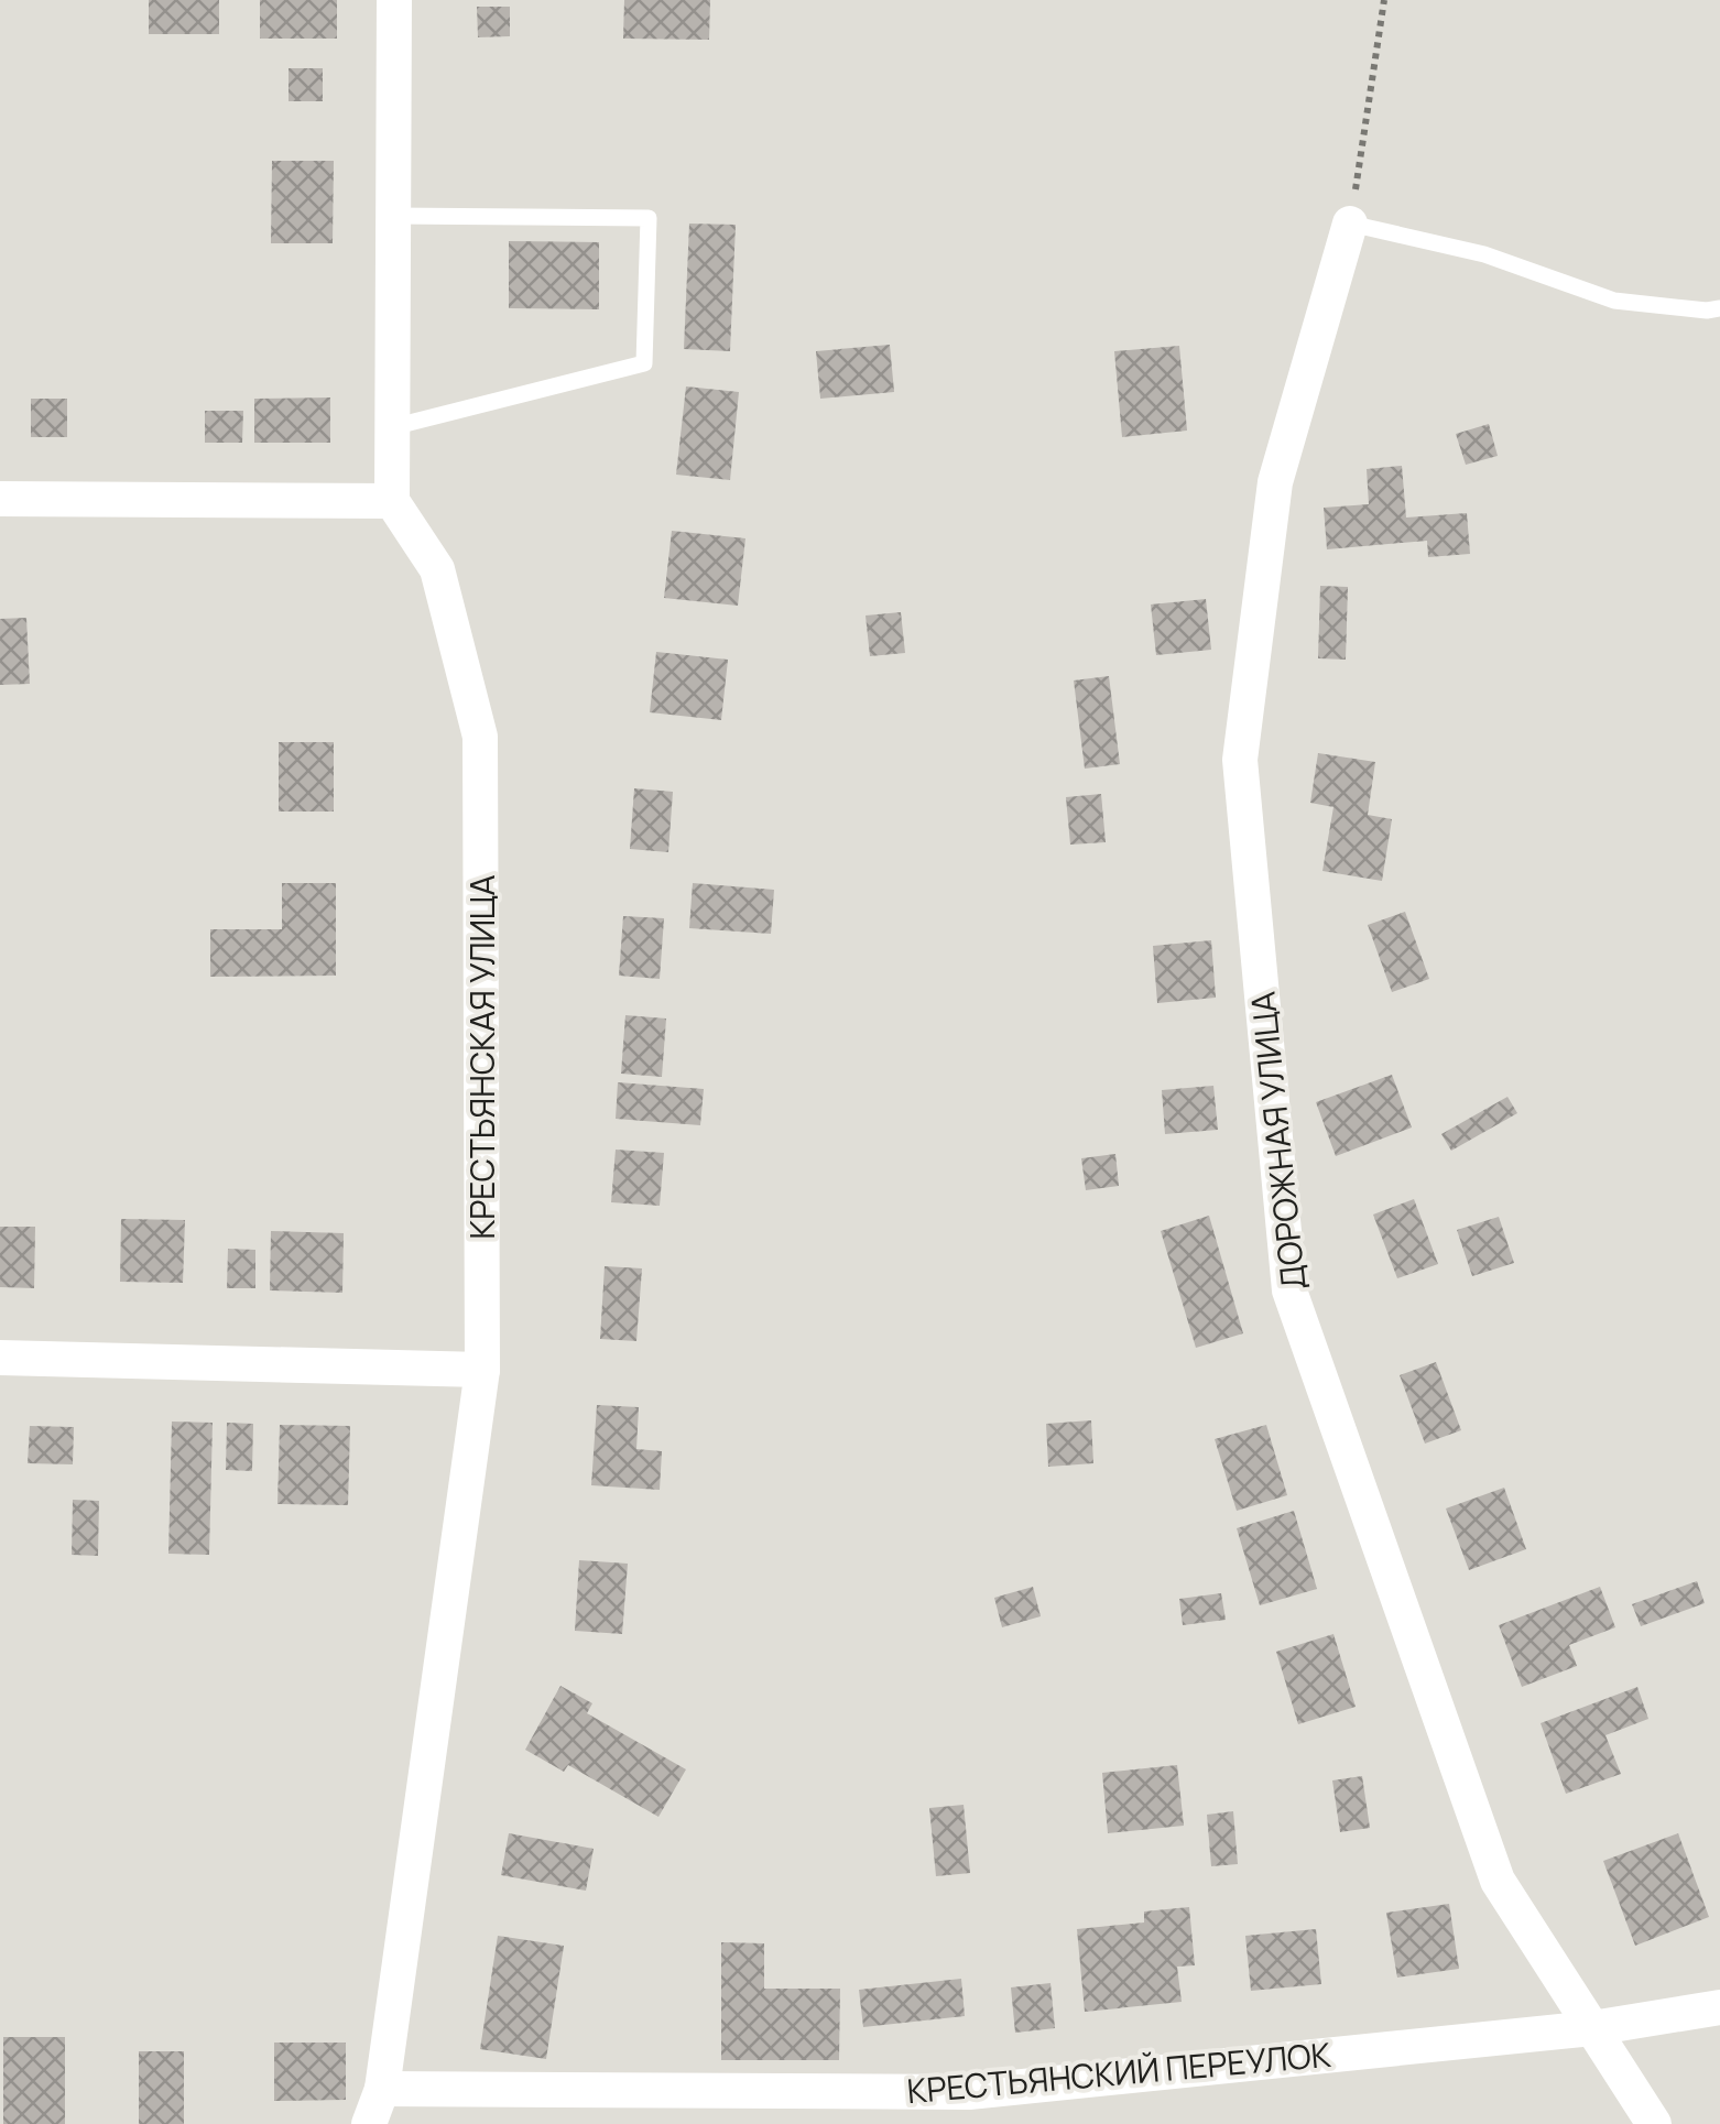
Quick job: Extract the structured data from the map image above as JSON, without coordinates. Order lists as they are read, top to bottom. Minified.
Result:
{"streets":{"street":["КРЕСТЬЯНСКАЯ УЛИЦА","ДОРОЖНАЯ УЛИЦА","КРЕСТЬЯНСКИЙ ПЕРЕУЛОК"]},"crossings":[["КРЕСТЬЯНСКАЯ УЛИЦА","КРЕСТЬЯНСКИЙ ПЕРЕУЛОК"],["ДОРОЖНАЯ УЛИЦА","КРЕСТЬЯНСКИЙ ПЕРЕУЛОК"]]}
